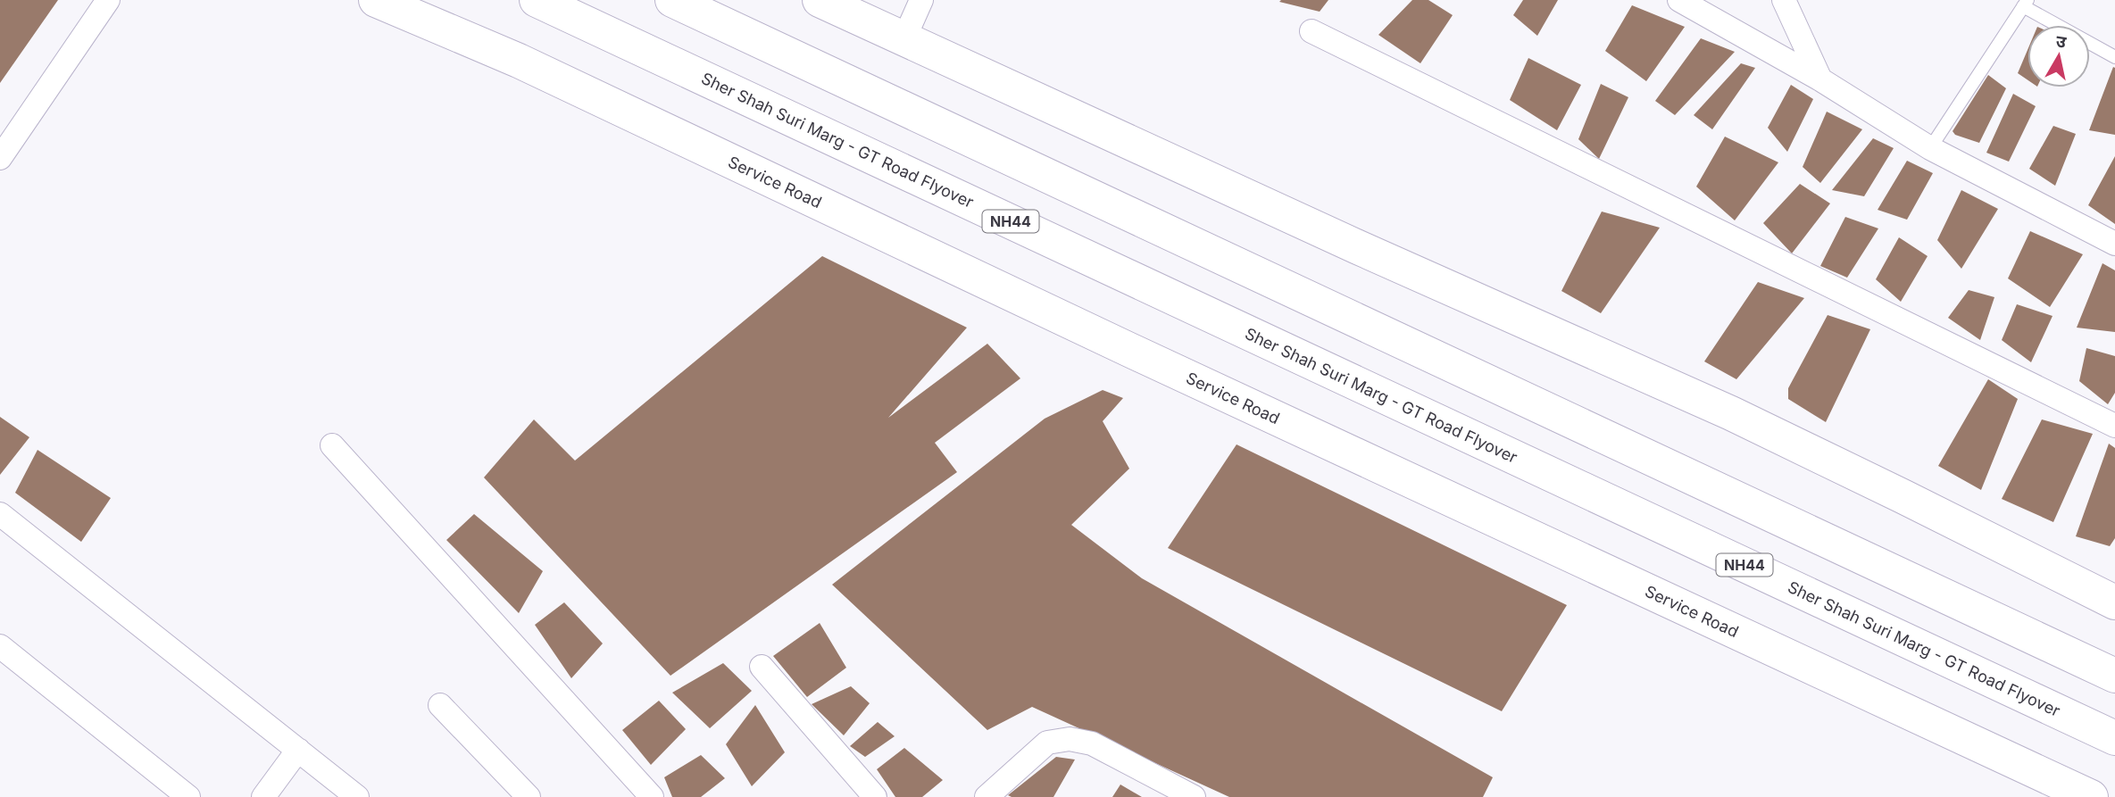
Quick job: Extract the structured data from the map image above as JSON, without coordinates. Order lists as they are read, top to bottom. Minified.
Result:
{"streets":{"main road":["Sher Shah Suri Marg - GT Road Flyover","Service Road","NH44"]},"north":"top"}
